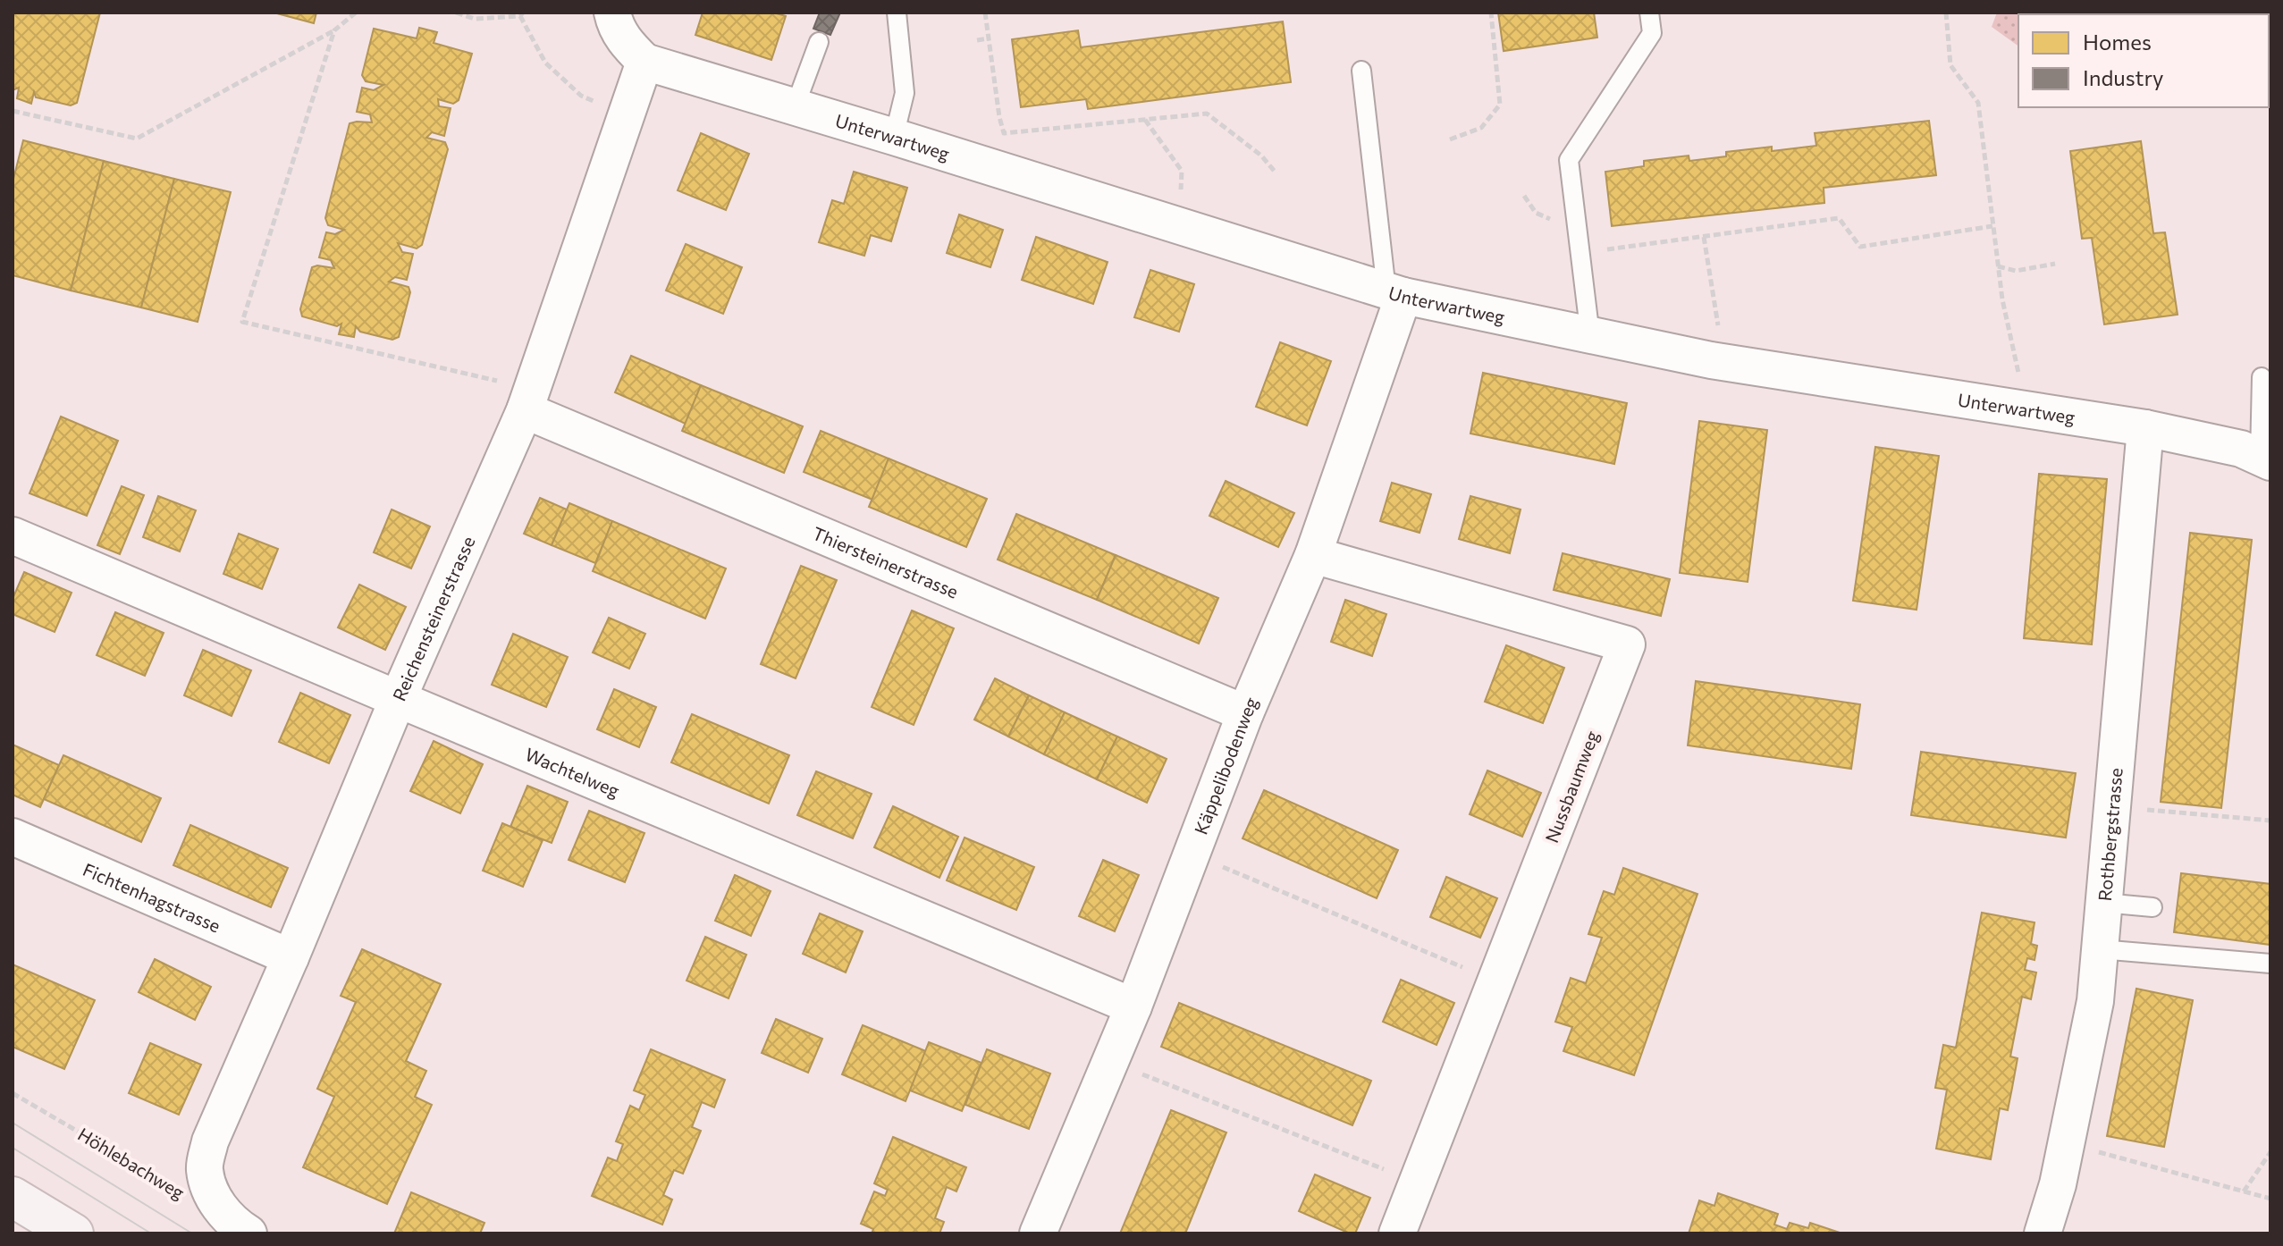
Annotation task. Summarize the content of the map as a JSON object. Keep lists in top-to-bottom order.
{
  "streets": {
    "street": [
      "Unterwartweg",
      "Thiersteinerstrasse",
      "Reichensteinerstrasse",
      "Käppelibodenweg",
      "Wachtelweg",
      "Nussbaumweg",
      "Rothbergstrasse",
      "Fichtenhagstrasse"
    ],
    "path": ["Höhlebachweg"]
  },
  "crossings": [
    ["Unterwartweg", "Reichensteinerstrasse"],
    ["Unterwartweg", "Käppelibodenweg"],
    ["Unterwartweg", "Rothbergstrasse"],
    ["Thiersteinerstrasse", "Reichensteinerstrasse"],
    ["Thiersteinerstrasse", "Käppelibodenweg"],
    ["Reichensteinerstrasse", "Wachtelweg"],
    ["Reichensteinerstrasse", "Fichtenhagstrasse"],
    ["Käppelibodenweg", "Wachtelweg"],
    ["Käppelibodenweg", "Nussbaumweg"]
  ],
  "legend": ["Homes", "Industry"]
}
